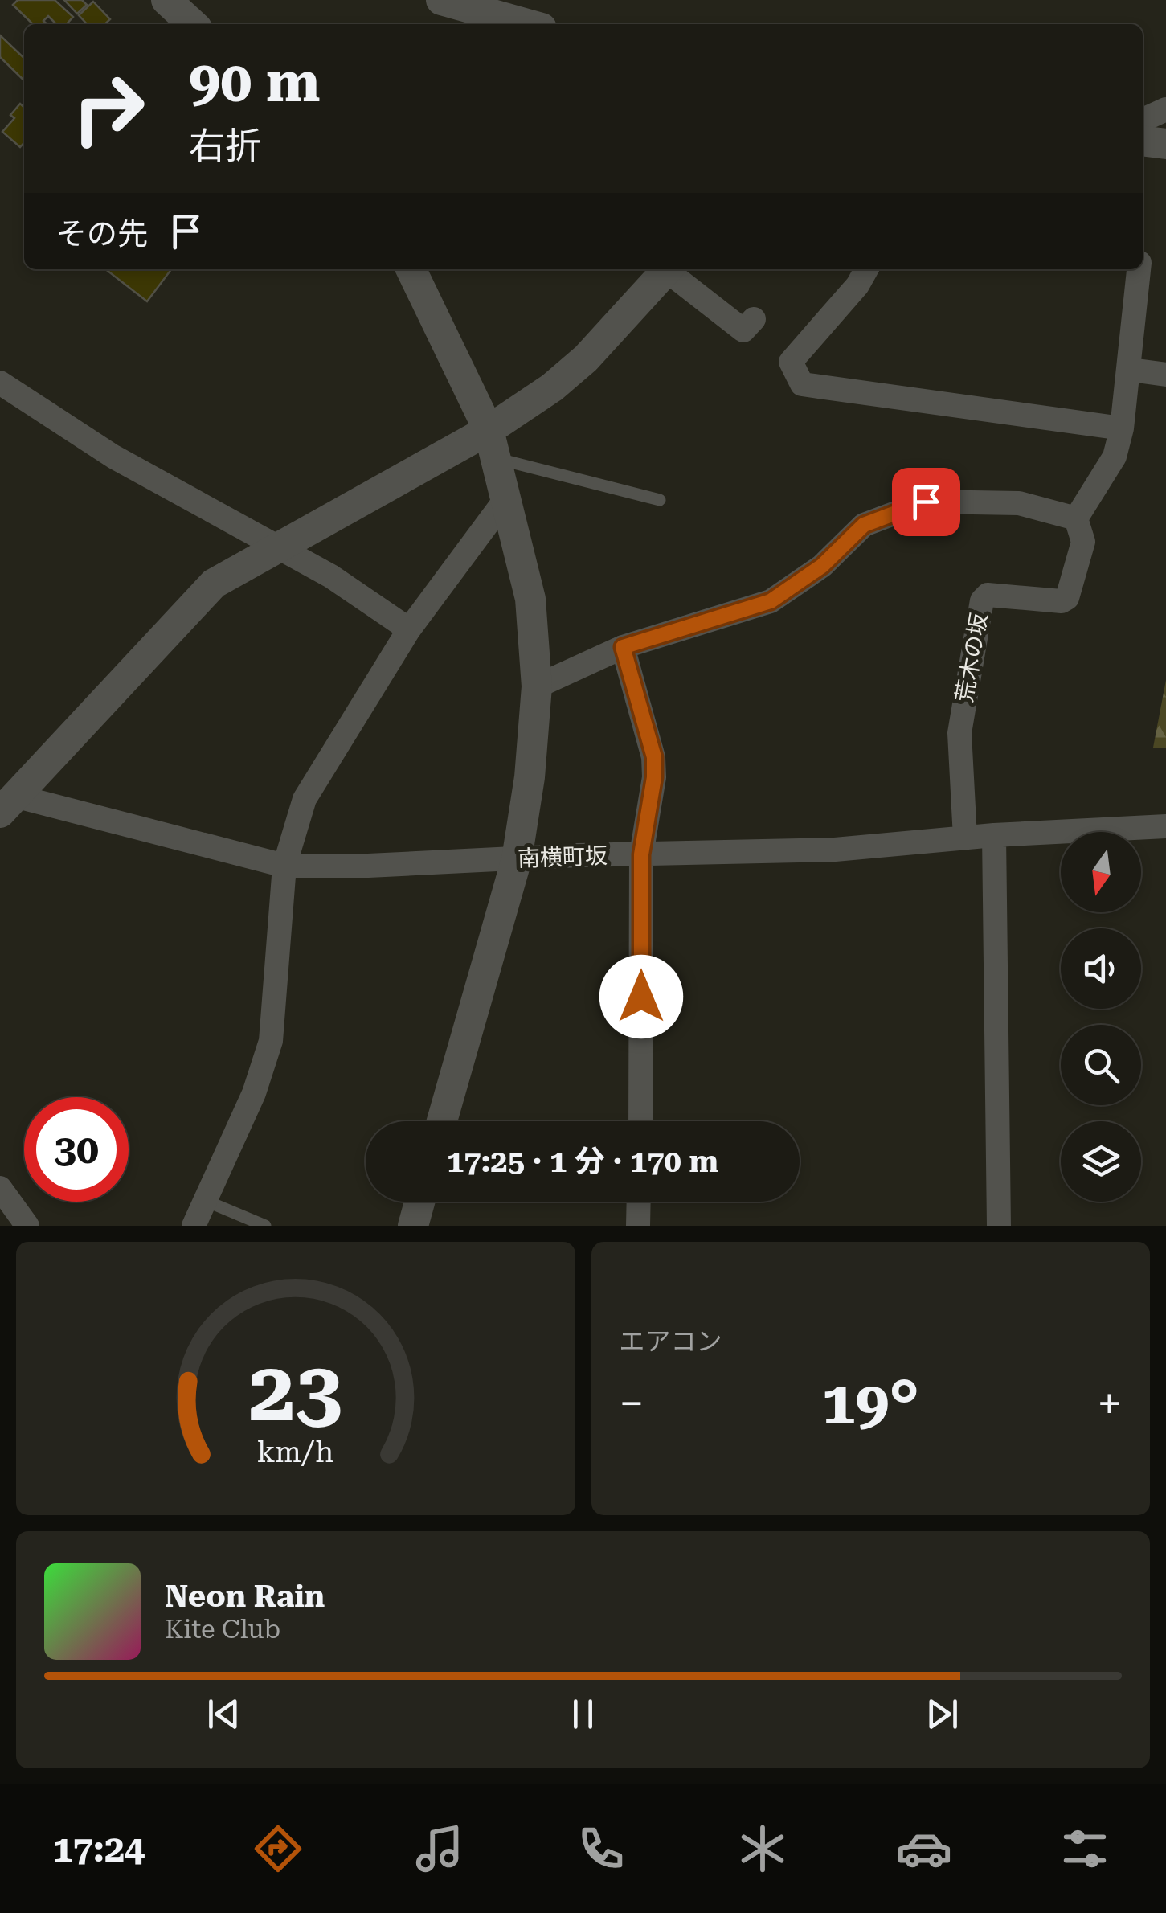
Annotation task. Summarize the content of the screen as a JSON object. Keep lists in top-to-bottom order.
{
  "streets": {
    "street": ["荒木の坂", "南横町坂"]
  },
  "crossings": [
    ["荒木の坂", "南横町坂"]
  ],
  "north": "bottom",
  "page": {
    "turn": ["90 m", "右折"],
    "then": "その先",
    "limit": "30",
    "trip": "17:25 · 1 分 · 170 m",
    "tile": "エアコン",
    "heat": ["−", "19°", "+"],
    "song": ["Neon Rain", "Kite Club"],
    "tabs": "17:24",
    "gauge": ["23", "km/h"]
  }
}
